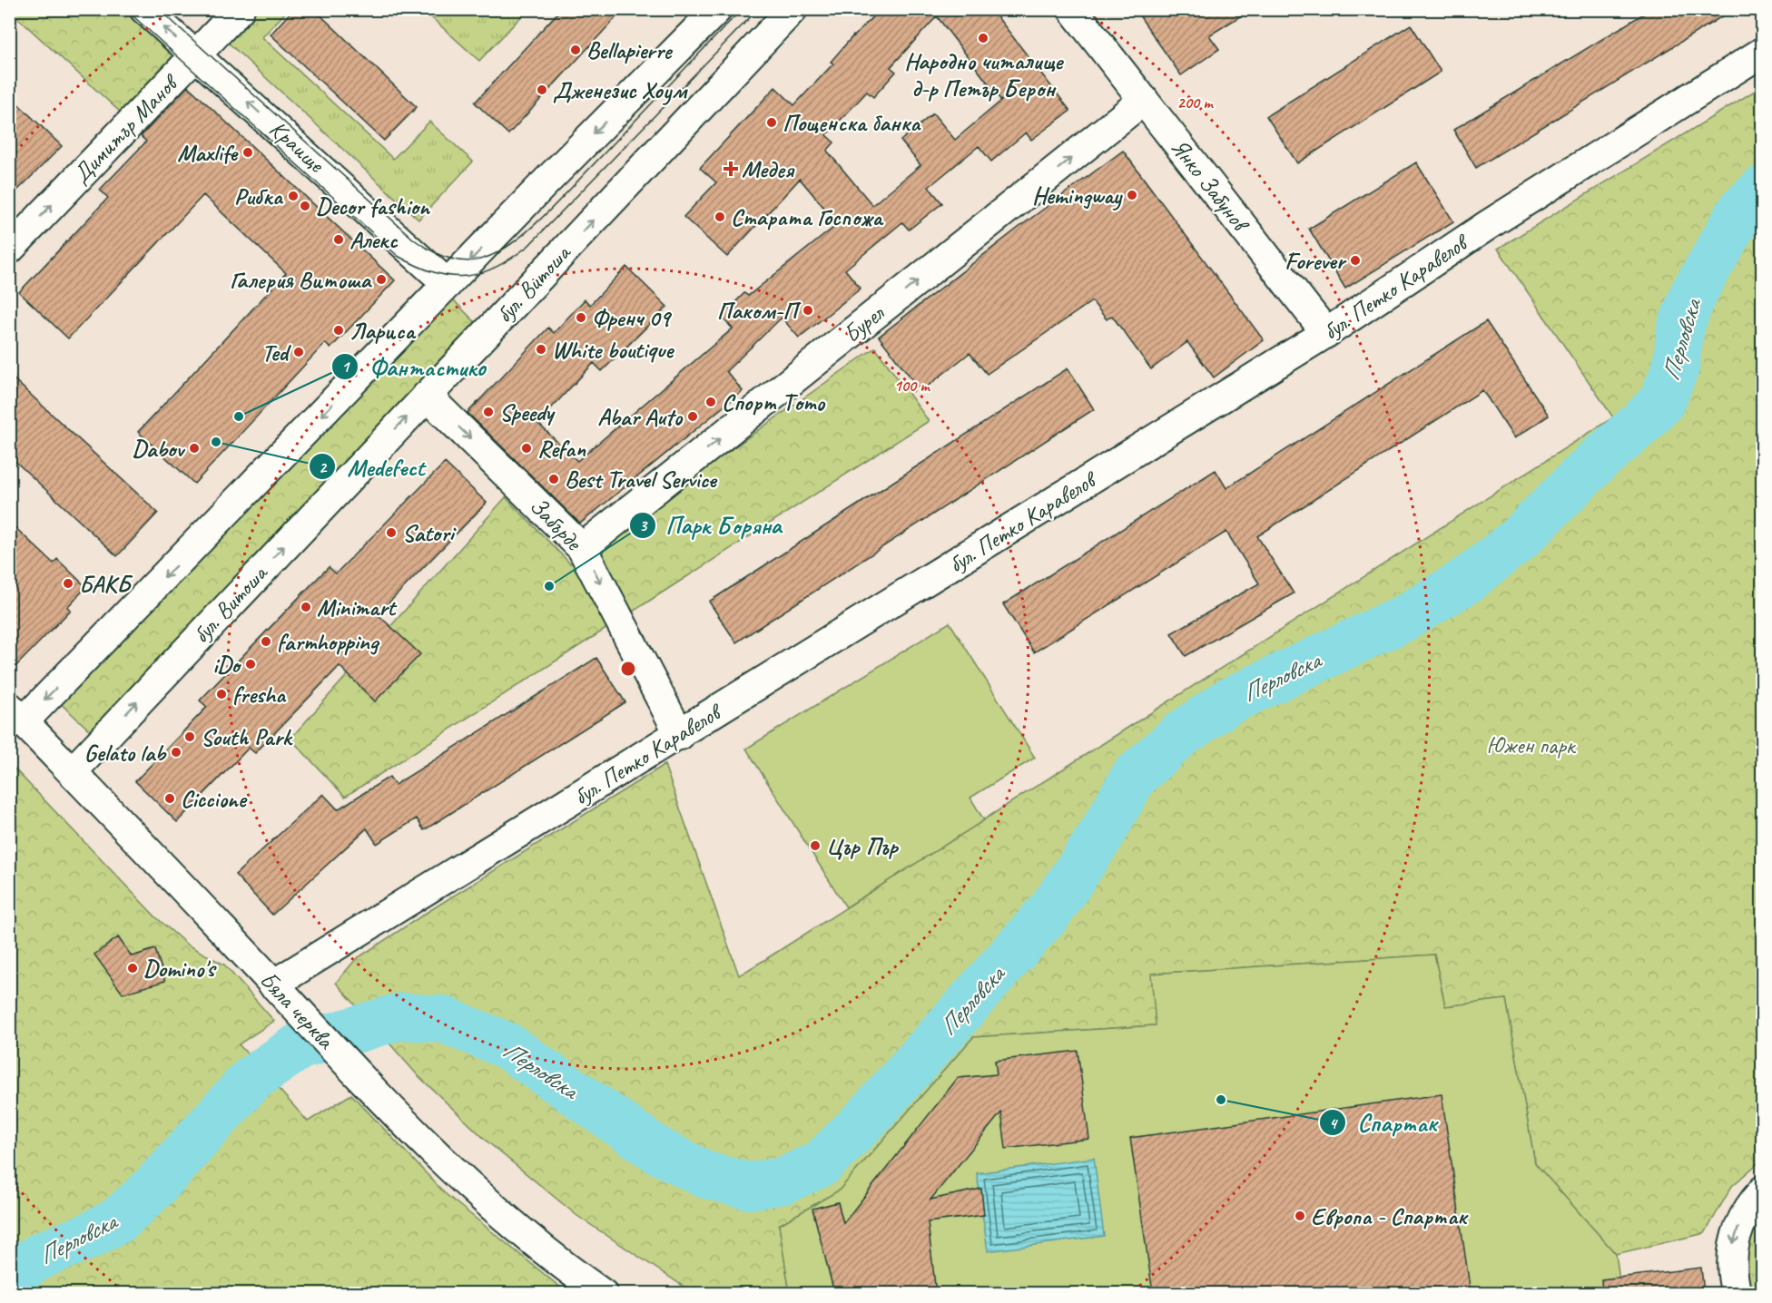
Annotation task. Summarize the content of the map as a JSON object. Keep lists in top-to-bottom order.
{
  "streets": {
    "street": [
      "Димитър Манов",
      "Краище",
      "Янко Забунов",
      "бул. Витоша",
      "бул. Петко Каравелов",
      "Бурел",
      "Забърде",
      "Бяла черква"
    ]
  },
  "crossings": [
    ["Димитър Манов", "Краище"],
    ["Янко Забунов", "бул. Петко Каравелов"],
    ["Янко Забунов", "Бурел"],
    ["бул. Витоша", "Забърде"],
    ["бул. Витоша", "Бяла черква"],
    ["бул. Петко Каравелов", "Забърде"],
    ["бул. Петко Каравелов", "Бяла черква"],
    ["Бурел", "Забърде"]
  ],
  "one_way": [
    "Димитър Манов",
    "Краище",
    "Бурел",
    "Забърде"
  ],
  "water": ["Перловска"],
  "parks": ["Южен парк"],
  "places": {
    "other": [
      "Народно читалище д-р Петър Берон",
      "Bellapierre",
      "Дженезис Хоум",
      "Пощенска банка",
      "Maxlife",
      "Hemingway",
      "Рибка",
      "Decor fashion",
      "Старата Госпожа",
      "Алекс",
      "Forever",
      "Галерия Витоша",
      "Паком-П",
      "Френч 09",
      "Лариса",
      "White boutique",
      "Ted",
      "Спорт Тото",
      "Speedy",
      "Фантастико",
      "Abar Auto",
      "Medefect",
      "Dabov",
      "Refan",
      "Best Travel Service",
      "Satori",
      "БАКБ",
      "Парк Боряна",
      "Minimart",
      "farmhopping",
      "iDo",
      "fresha",
      "South Park",
      "Gelato lab",
      "Ciccione",
      "Цър Пър",
      "Domino's",
      "Спартак",
      "Европа - Спартак"
    ],
    "health": ["Медея"]
  },
  "rings": ["200 m", "100 m"]
}
